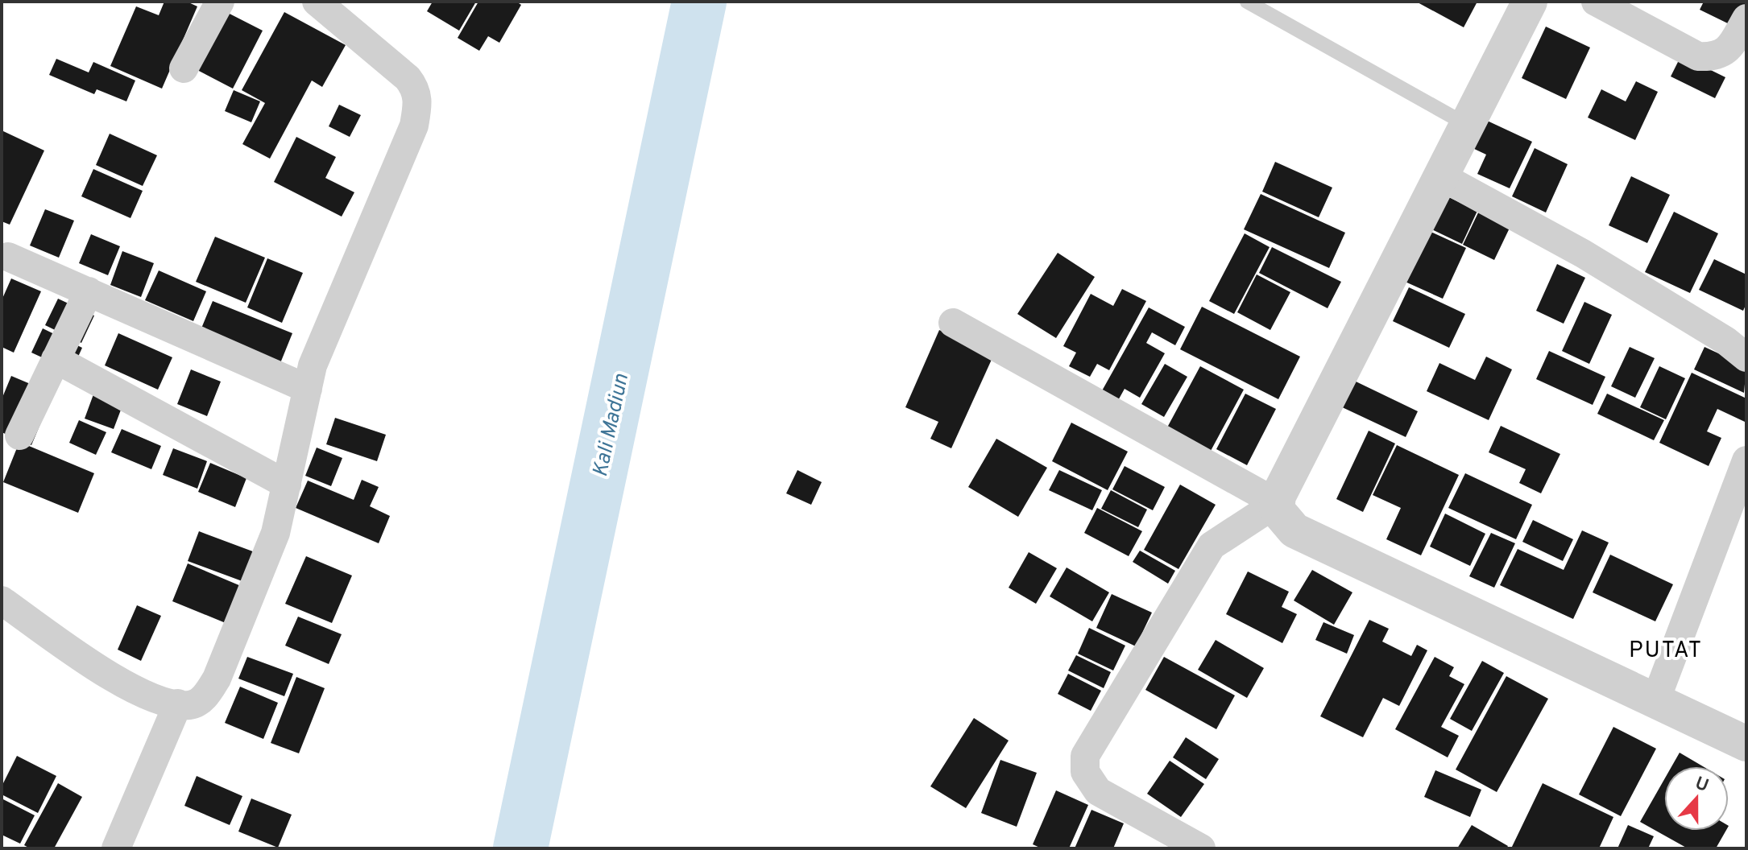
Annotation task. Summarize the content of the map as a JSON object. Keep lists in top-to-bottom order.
{
  "districts": ["PUTAT"],
  "water": ["Kali Madiun"],
  "north": "top"
}
